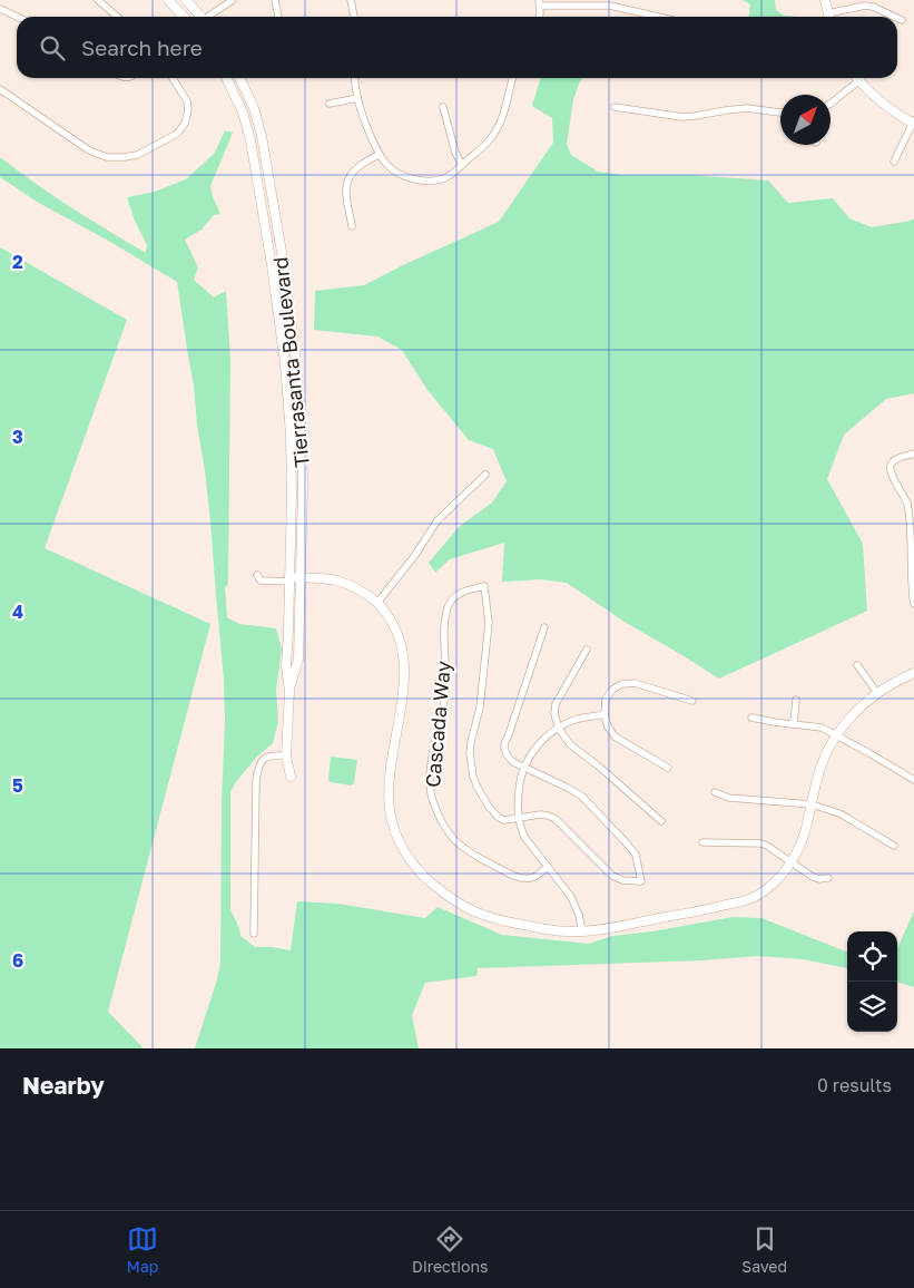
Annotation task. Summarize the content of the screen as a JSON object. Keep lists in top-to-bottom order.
{
  "streets": {
    "street": ["Tierrasanta Boulevard", "Cascada Way"]
  },
  "north": "top right",
  "page": {
    "search": "Search here",
    "heading": ["Nearby", "0 results"],
    "nav": ["Map", "Directions", "Saved"]
  },
  "grid": {
    "rows": [
      "2",
      "3",
      "4",
      "5",
      "6"
    ]
  }
}
